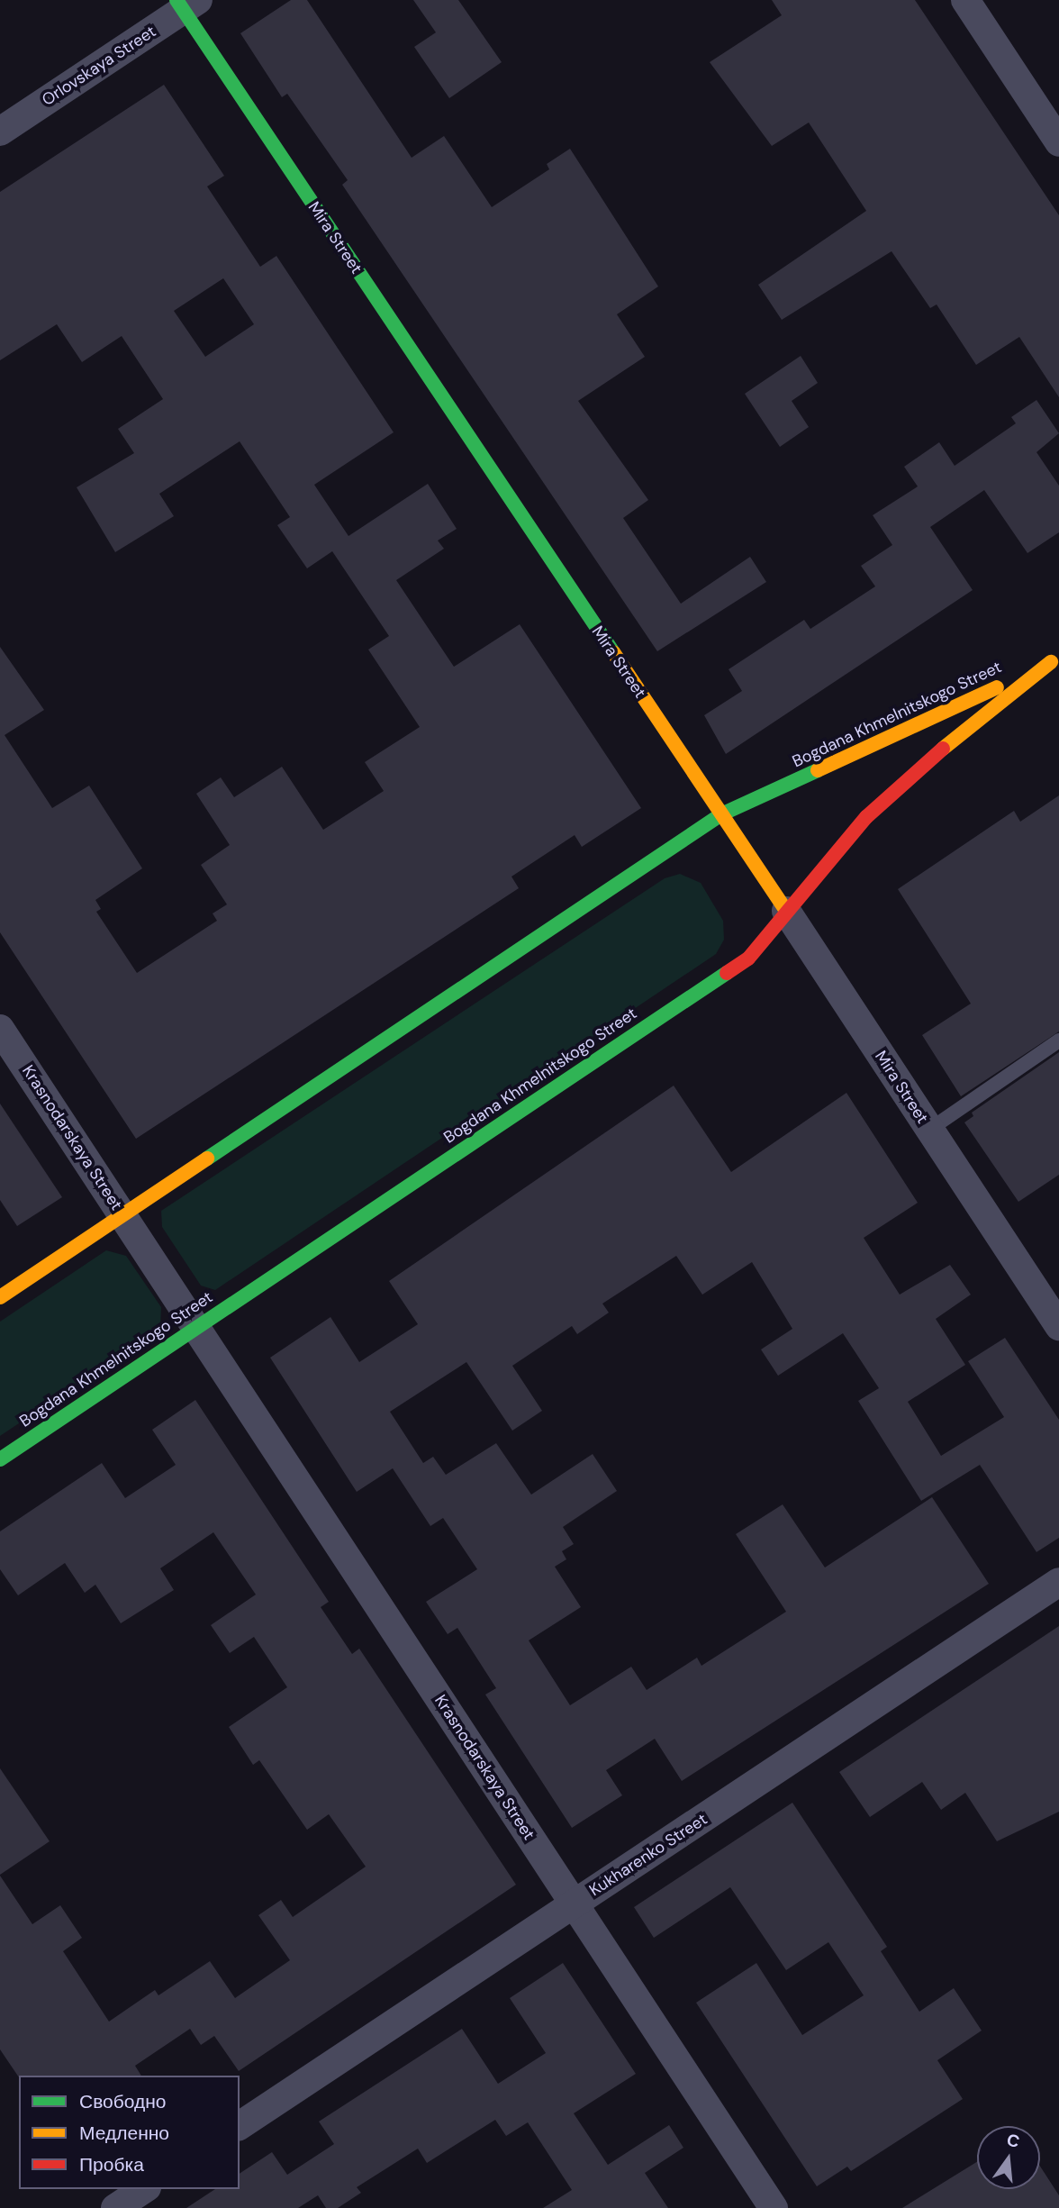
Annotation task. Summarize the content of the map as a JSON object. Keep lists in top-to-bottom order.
{
  "streets": {
    "main road": ["Mira Street", "Bogdana Khmelnitskogo Street"],
    "street": ["Orlovskaya Street", "Krasnodarskaya Street", "Kukharenko Street"]
  },
  "crossings": [
    ["Orlovskaya Street", "Mira Street"],
    ["Mira Street", "Bogdana Khmelnitskogo Street"],
    ["Bogdana Khmelnitskogo Street", "Krasnodarskaya Street"],
    ["Krasnodarskaya Street", "Kukharenko Street"]
  ],
  "legend": ["Свободно", "Медленно", "Пробка"],
  "north": "top"
}
